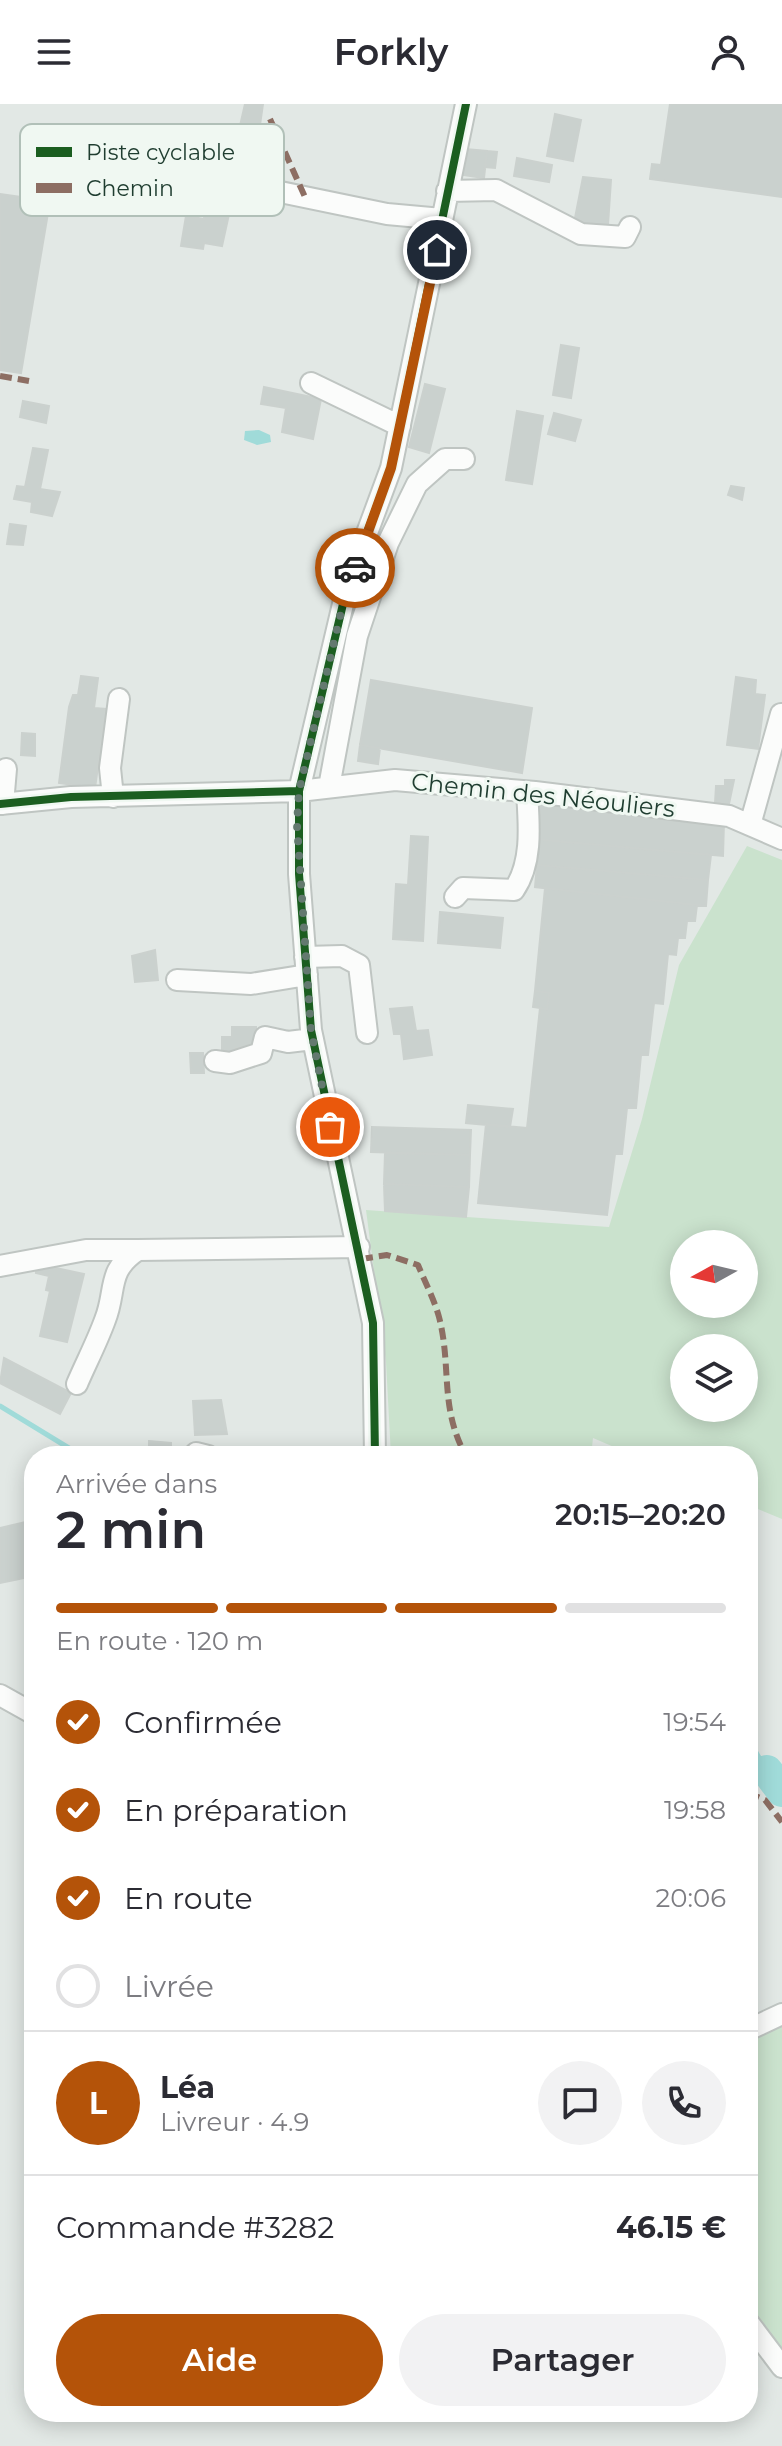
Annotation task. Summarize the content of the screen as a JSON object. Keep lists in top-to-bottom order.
{
  "streets": {
    "street": ["Chemin des Néouliers"]
  },
  "legend": ["Piste cyclable", "Chemin"],
  "north": "left",
  "page": {
    "header": "Forkly",
    "heading": ["2 min", "Arrivée dans", "20:15–20:20"],
    "panel": [
      "Léa",
      "Livreur · 4.9",
      "Commande #3282",
      "46.15 €"
    ],
    "bar": "En route · 120 m",
    "list": [
      ["Confirmée", "19:54"],
      ["En préparation", "19:58"],
      ["En route", "20:06"],
      "Livrée"
    ],
    "round": "L",
    "buttons": ["Aide", "Partager"]
  }
}
